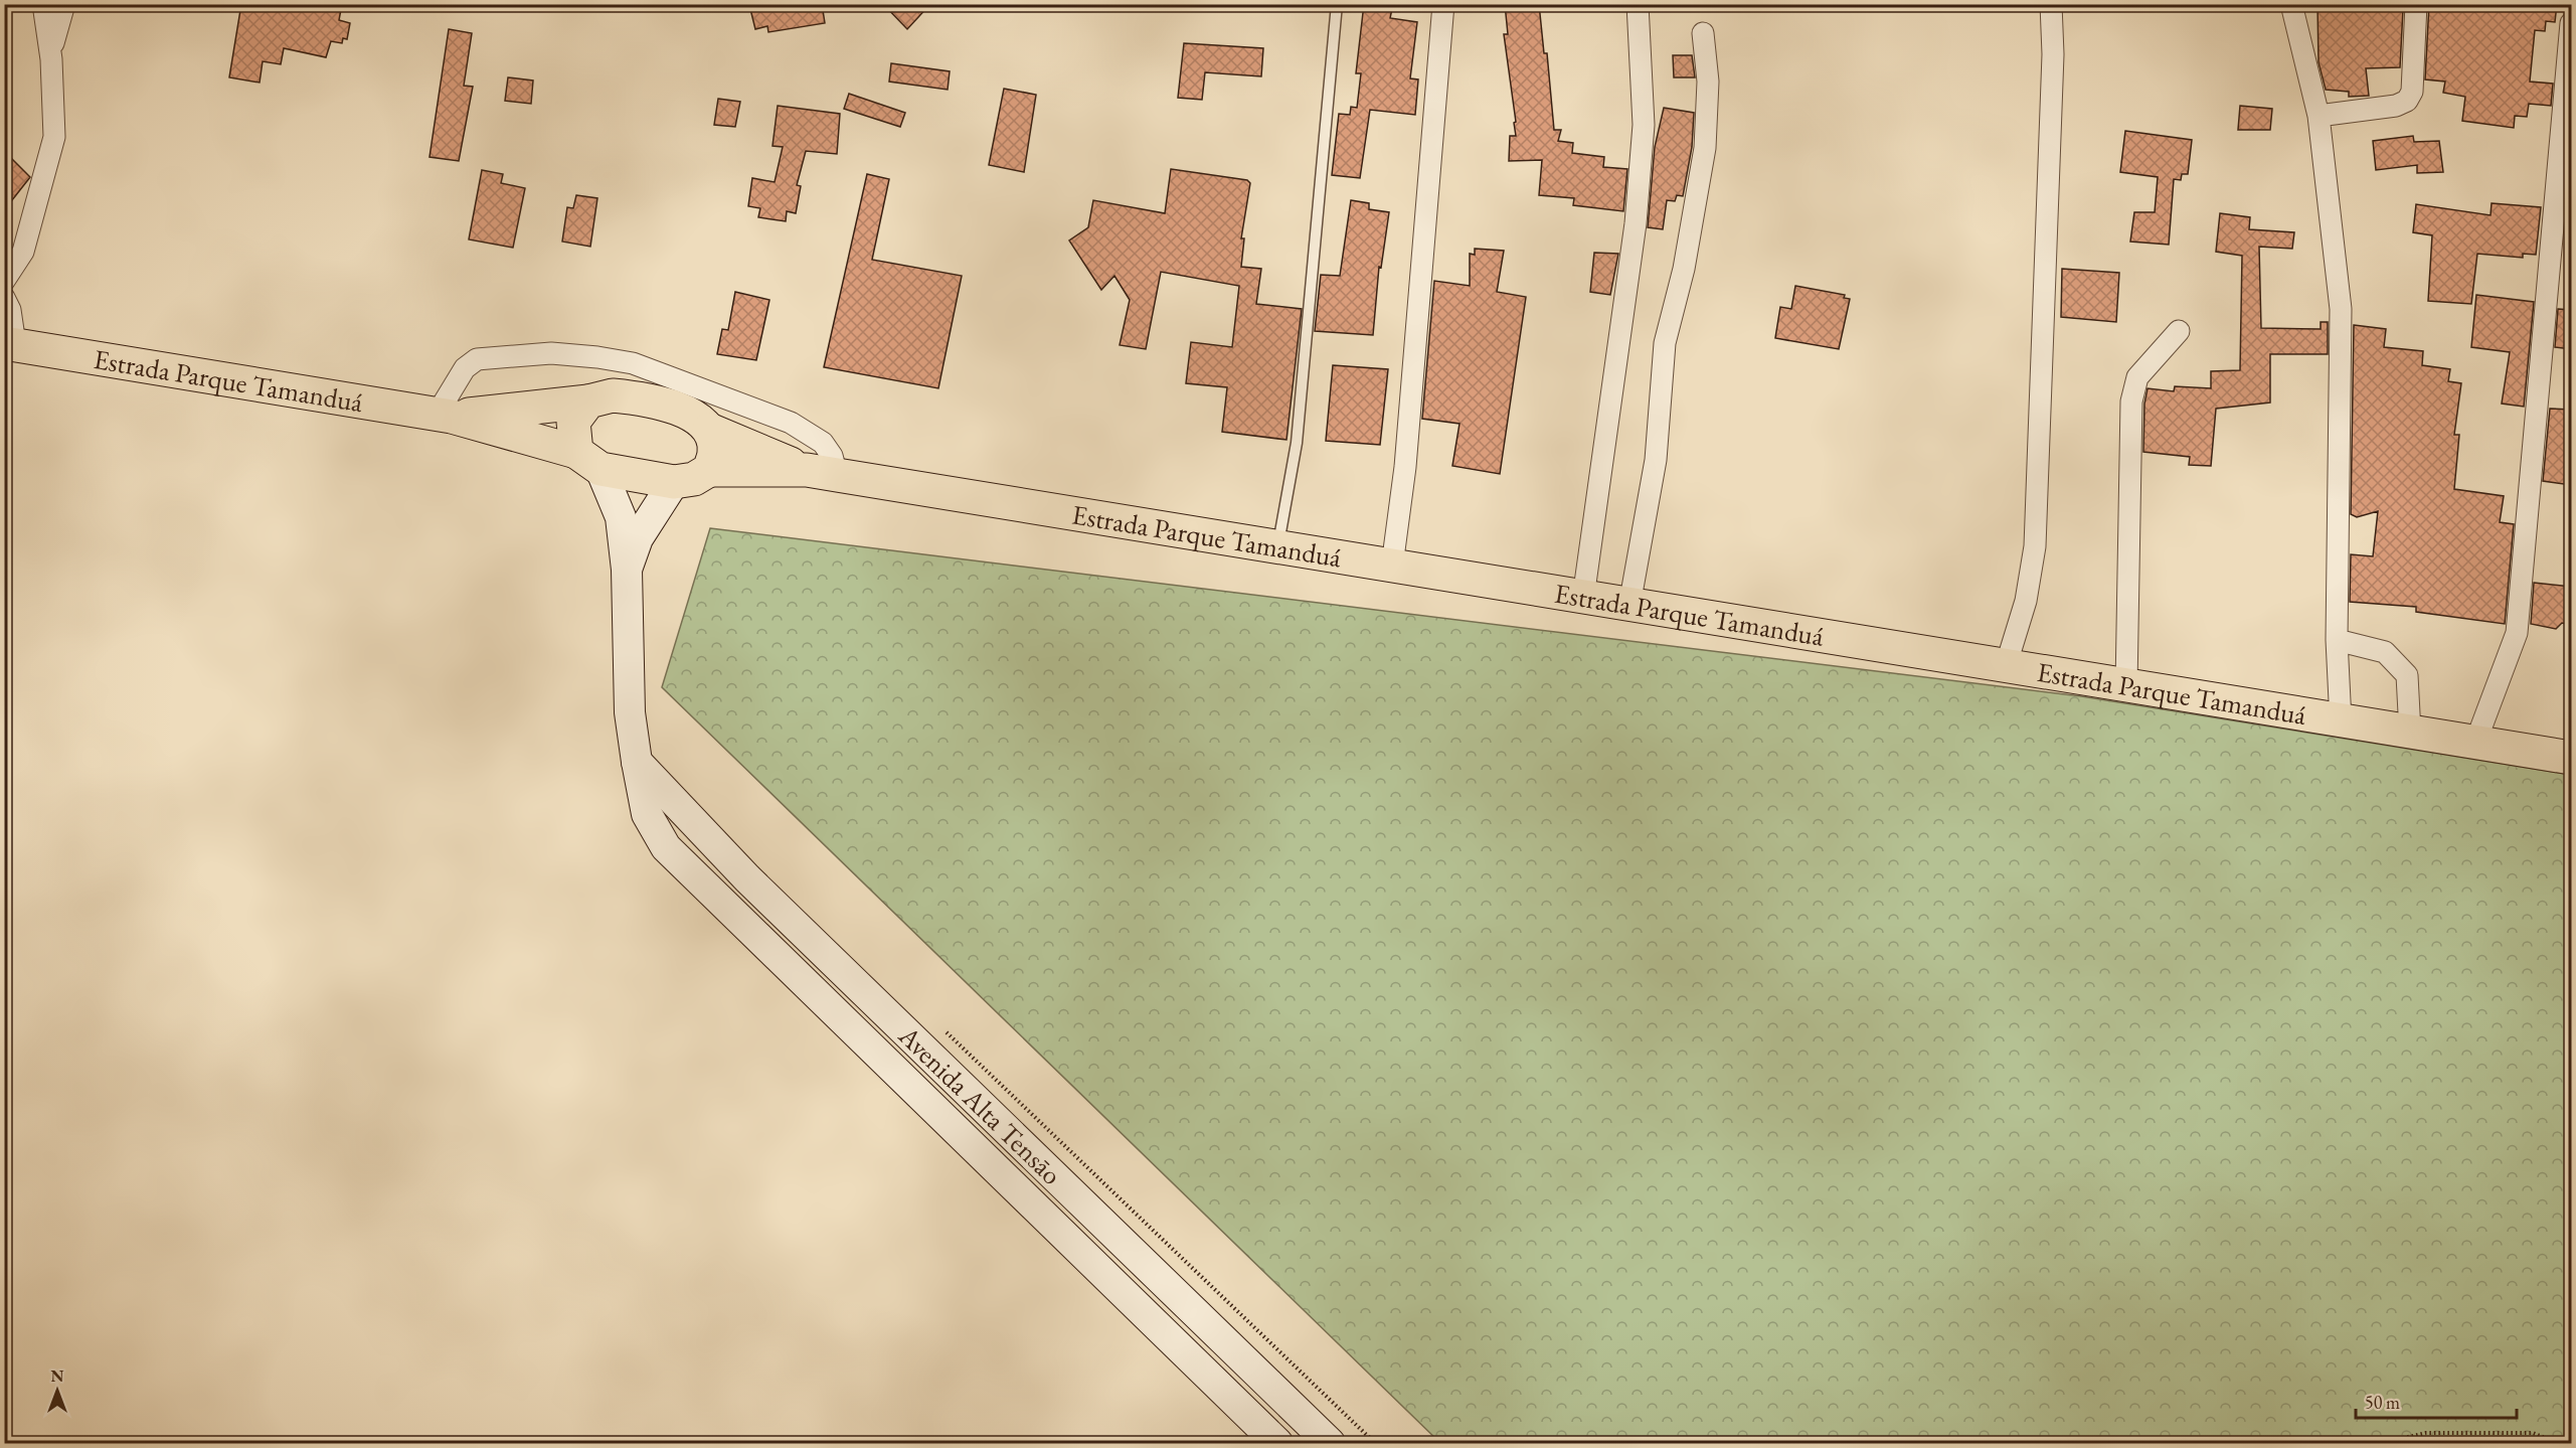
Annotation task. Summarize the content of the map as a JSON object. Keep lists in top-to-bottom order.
{
  "streets": {
    "main road": ["Estrada Parque Tamanduá"],
    "street": ["Avenida Alta Tensāo"]
  },
  "crossings": [
    ["Estrada Parque Tamanduá", "Avenida Alta Tensāo"]
  ],
  "scale_bar": "50 m",
  "north": "top"
}
